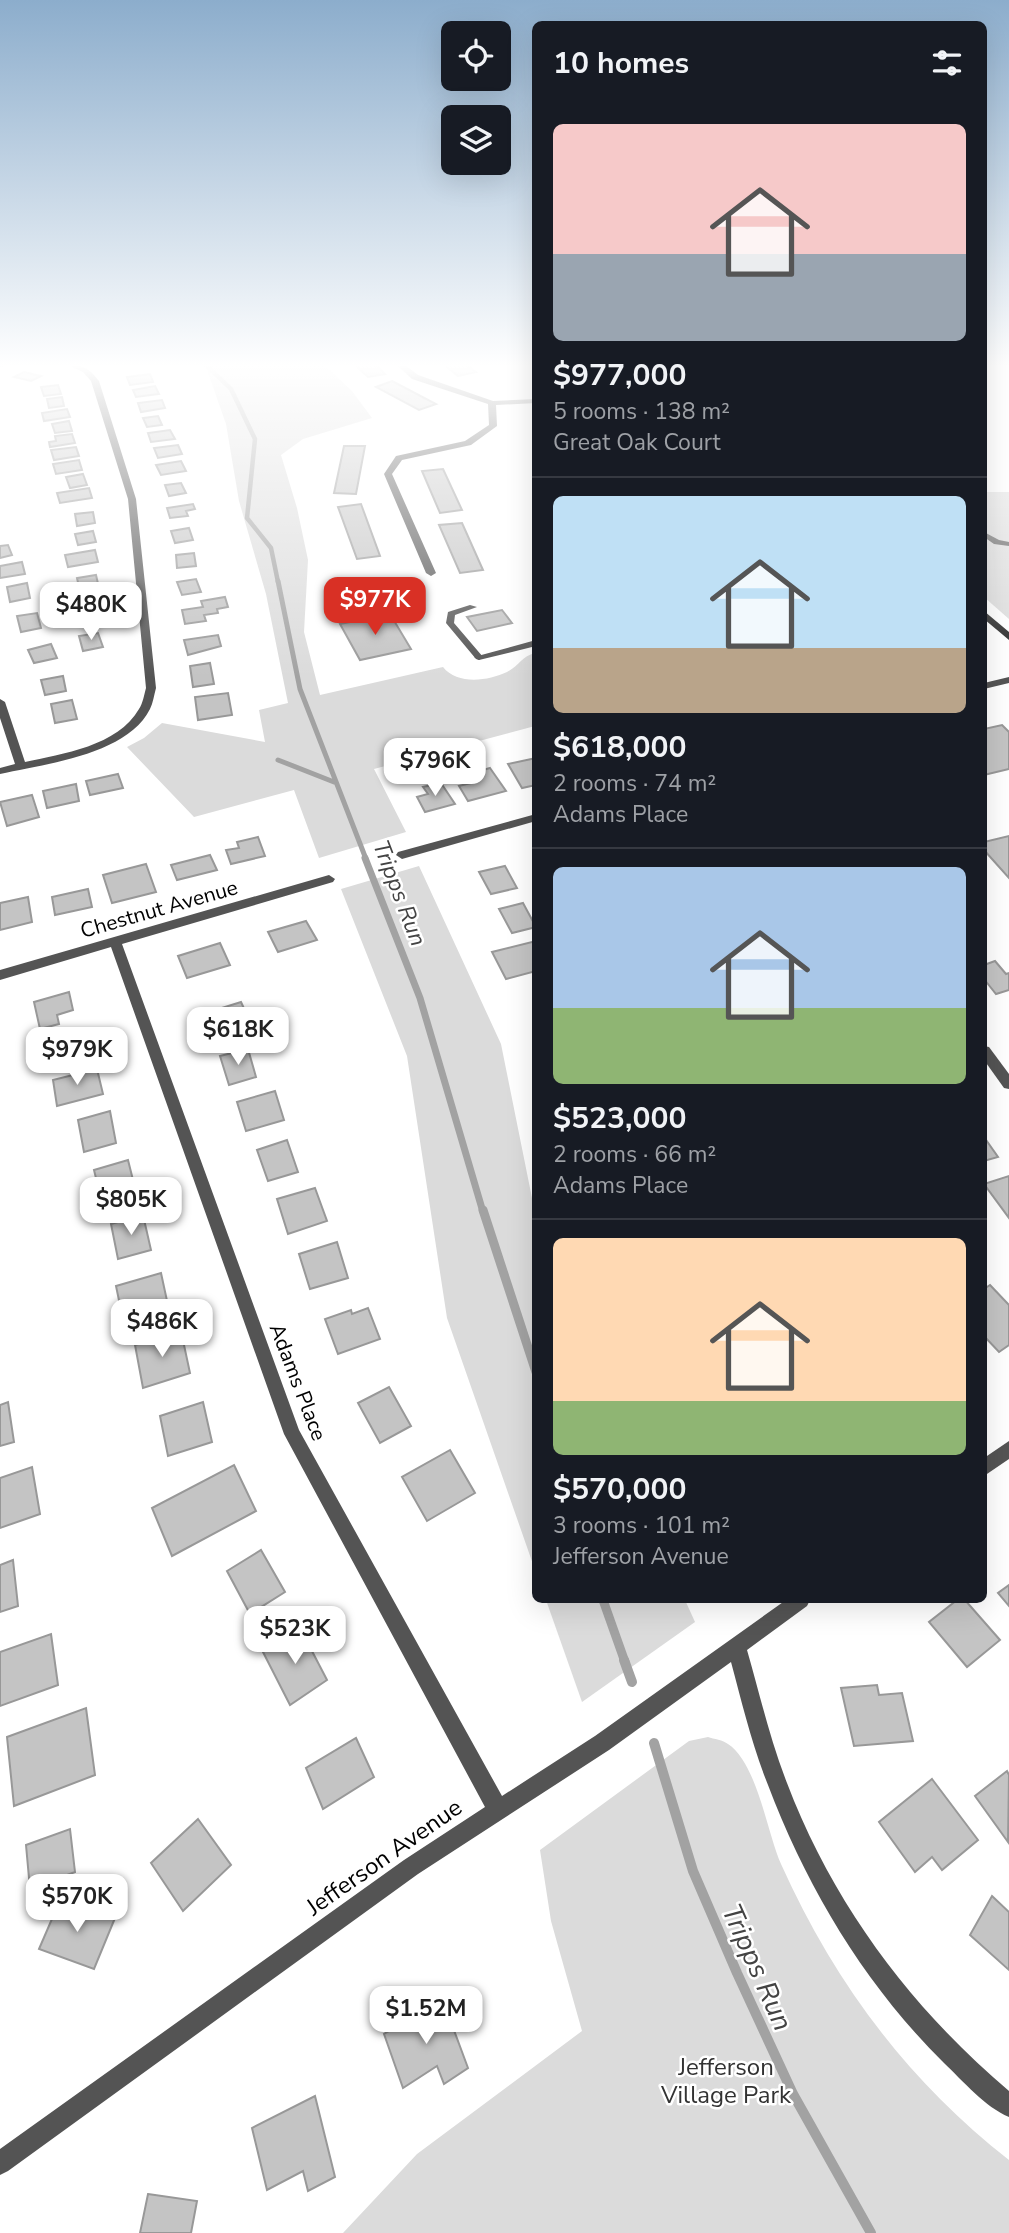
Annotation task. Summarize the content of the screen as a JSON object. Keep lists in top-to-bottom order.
{
  "streets": {
    "street": ["Chestnut Avenue", "Adams Place", "Jefferson Avenue"]
  },
  "crossings": [
    ["Chestnut Avenue", "Adams Place"],
    ["Adams Place", "Jefferson Avenue"]
  ],
  "water": ["Tripps Run"],
  "parks": ["Jefferson Village Park"],
  "page": {
    "heading": "10 homes",
    "list": [
      {
        "name": "$977,000",
        "note": "5 rooms · 138 m² · Great Oak Court"
      },
      {
        "name": "$618,000",
        "note": "2 rooms · 74 m² · Adams Place"
      },
      {
        "name": "$523,000",
        "note": "2 rooms · 66 m² · Adams Place"
      },
      {
        "name": "$570,000",
        "note": "3 rooms · 101 m² · Jefferson Avenue"
      }
    ],
    "price": [
      "$977K",
      "$480K",
      "$796K",
      "$618K",
      "$979K",
      "$805K",
      "$486K",
      "$523K",
      "$570K",
      "$1.52M"
    ]
  }
}
